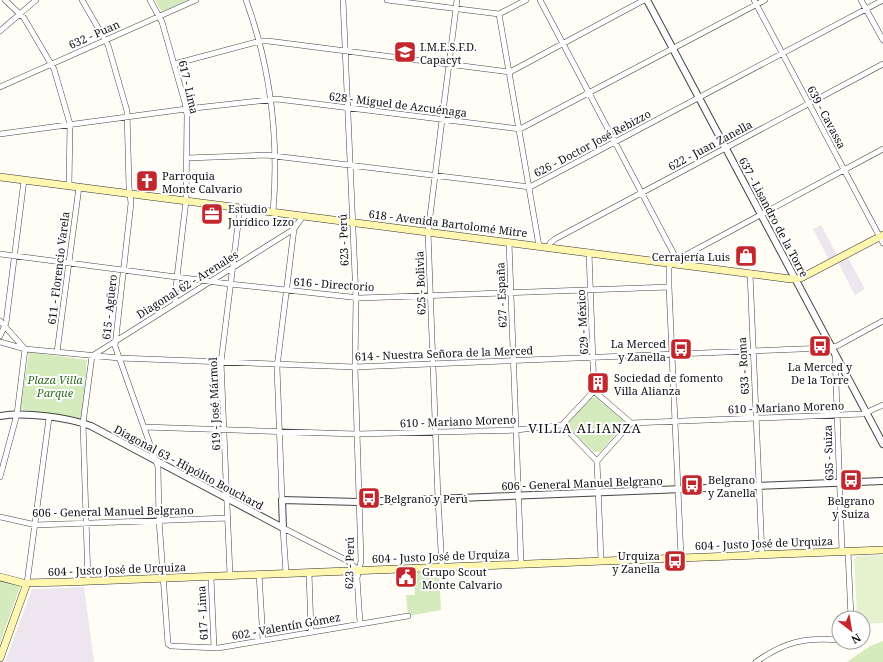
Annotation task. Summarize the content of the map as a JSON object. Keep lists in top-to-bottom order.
{
  "streets": {
    "main road": ["618 - Avenida Bartolomé Mitre", "604 - Justo José de Urquiza"],
    "street": [
      "632 - Puan",
      "617 - Lima",
      "628 - Miguel de Azcuénaga",
      "639 - Cavassa",
      "626 - Doctor José Rebizzo",
      "622 - Juan Zanella",
      "637 - Lisandro de la Torre",
      "623 - Perú",
      "611 - Florencio Varela",
      "625 - Bolivia",
      "Diagonal 62 - Arenales",
      "616 - Directorio",
      "627 - España",
      "615 - Agüero",
      "629 - México",
      "614 - Nuestra Señora de la Merced",
      "633 - Roma",
      "619 - José Mármol",
      "610 - Mariano Moreno",
      "635 - Suiza",
      "Diagonal 63 - Hipólito Bouchard",
      "606 - General Manuel Belgrano",
      "602 - Valentín Gómez"
    ]
  },
  "crossings": [
    ["632 - Puan", "617 - Lima"],
    ["632 - Puan", "615 - Agüero"],
    ["617 - Lima", "628 - Miguel de Azcuénaga"],
    ["617 - Lima", "626 - Doctor José Rebizzo"],
    ["617 - Lima", "618 - Avenida Bartolomé Mitre"],
    ["617 - Lima", "Diagonal 62 - Arenales"],
    ["617 - Lima", "616 - Directorio"],
    ["617 - Lima", "604 - Justo José de Urquiza"],
    ["617 - Lima", "602 - Valentín Gómez"],
    ["628 - Miguel de Azcuénaga", "623 - Perú"],
    ["628 - Miguel de Azcuénaga", "625 - Bolivia"],
    ["628 - Miguel de Azcuénaga", "615 - Agüero"],
    ["639 - Cavassa", "626 - Doctor José Rebizzo"],
    ["639 - Cavassa", "622 - Juan Zanella"],
    ["626 - Doctor José Rebizzo", "637 - Lisandro de la Torre"],
    ["626 - Doctor José Rebizzo", "623 - Perú"],
    ["626 - Doctor José Rebizzo", "625 - Bolivia"],
    ["622 - Juan Zanella", "637 - Lisandro de la Torre"],
    ["622 - Juan Zanella", "618 - Avenida Bartolomé Mitre"],
    ["637 - Lisandro de la Torre", "618 - Avenida Bartolomé Mitre"],
    ["637 - Lisandro de la Torre", "614 - Nuestra Señora de la Merced"],
    ["637 - Lisandro de la Torre", "610 - Mariano Moreno"],
    ["637 - Lisandro de la Torre", "635 - Suiza"],
    ["618 - Avenida Bartolomé Mitre", "623 - Perú"],
    ["618 - Avenida Bartolomé Mitre", "611 - Florencio Varela"],
    ["618 - Avenida Bartolomé Mitre", "625 - Bolivia"],
    ["618 - Avenida Bartolomé Mitre", "627 - España"],
    ["618 - Avenida Bartolomé Mitre", "615 - Agüero"],
    ["618 - Avenida Bartolomé Mitre", "629 - México"],
    ["618 - Avenida Bartolomé Mitre", "633 - Roma"],
    ["618 - Avenida Bartolomé Mitre", "619 - José Mármol"],
    ["623 - Perú", "616 - Directorio"],
    ["623 - Perú", "614 - Nuestra Señora de la Merced"],
    ["623 - Perú", "610 - Mariano Moreno"],
    ["623 - Perú", "Diagonal 63 - Hipólito Bouchard"],
    ["623 - Perú", "606 - General Manuel Belgrano"],
    ["623 - Perú", "604 - Justo José de Urquiza"],
    ["623 - Perú", "602 - Valentín Gómez"],
    ["611 - Florencio Varela", "616 - Directorio"],
    ["611 - Florencio Varela", "614 - Nuestra Señora de la Merced"],
    ["625 - Bolivia", "616 - Directorio"],
    ["625 - Bolivia", "614 - Nuestra Señora de la Merced"],
    ["625 - Bolivia", "610 - Mariano Moreno"],
    ["625 - Bolivia", "606 - General Manuel Belgrano"],
    ["625 - Bolivia", "604 - Justo José de Urquiza"],
    ["Diagonal 62 - Arenales", "616 - Directorio"],
    ["Diagonal 62 - Arenales", "615 - Agüero"],
    ["Diagonal 62 - Arenales", "614 - Nuestra Señora de la Merced"],
    ["Diagonal 62 - Arenales", "619 - José Mármol"],
    ["616 - Directorio", "627 - España"],
    ["616 - Directorio", "615 - Agüero"],
    ["616 - Directorio", "629 - México"],
    ["616 - Directorio", "619 - José Mármol"],
    ["627 - España", "614 - Nuestra Señora de la Merced"],
    ["627 - España", "610 - Mariano Moreno"],
    ["627 - España", "606 - General Manuel Belgrano"],
    ["627 - España", "604 - Justo José de Urquiza"],
    ["615 - Agüero", "614 - Nuestra Señora de la Merced"],
    ["615 - Agüero", "610 - Mariano Moreno"],
    ["615 - Agüero", "Diagonal 63 - Hipólito Bouchard"],
    ["615 - Agüero", "606 - General Manuel Belgrano"],
    ["615 - Agüero", "604 - Justo José de Urquiza"],
    ["615 - Agüero", "602 - Valentín Gómez"],
    ["629 - México", "614 - Nuestra Señora de la Merced"],
    ["614 - Nuestra Señora de la Merced", "633 - Roma"],
    ["614 - Nuestra Señora de la Merced", "619 - José Mármol"],
    ["633 - Roma", "610 - Mariano Moreno"],
    ["633 - Roma", "606 - General Manuel Belgrano"],
    ["633 - Roma", "604 - Justo José de Urquiza"],
    ["619 - José Mármol", "610 - Mariano Moreno"],
    ["619 - José Mármol", "Diagonal 63 - Hipólito Bouchard"],
    ["619 - José Mármol", "606 - General Manuel Belgrano"],
    ["619 - José Mármol", "604 - Justo José de Urquiza"],
    ["610 - Mariano Moreno", "635 - Suiza"],
    ["635 - Suiza", "606 - General Manuel Belgrano"],
    ["635 - Suiza", "604 - Justo José de Urquiza"],
    ["Diagonal 63 - Hipólito Bouchard", "604 - Justo José de Urquiza"]
  ],
  "districts": ["VILLA ALIANZA"],
  "parks": ["Plaza Villa Parque"],
  "places": {
    "school or university": ["I.M.E.S.F.D. Capacyt"],
    "church": ["Parroquia Monte Calvario"],
    "office": ["Estudio Jurídico Izzo"],
    "shop": ["Cerrajería Luis"],
    "bus stop": [
      "La Merced y De la Torre",
      "La Merced y Zanella",
      "Belgrano y Suiza",
      "Belgrano y Zanella",
      "Belgrano y Perú",
      "Urquiza y Zanella"
    ],
    "building": ["Sociedad de fomento Villa Alianza"],
    "public building": ["Grupo Scout Monte Calvario"]
  },
  "north": "bottom right"
}
